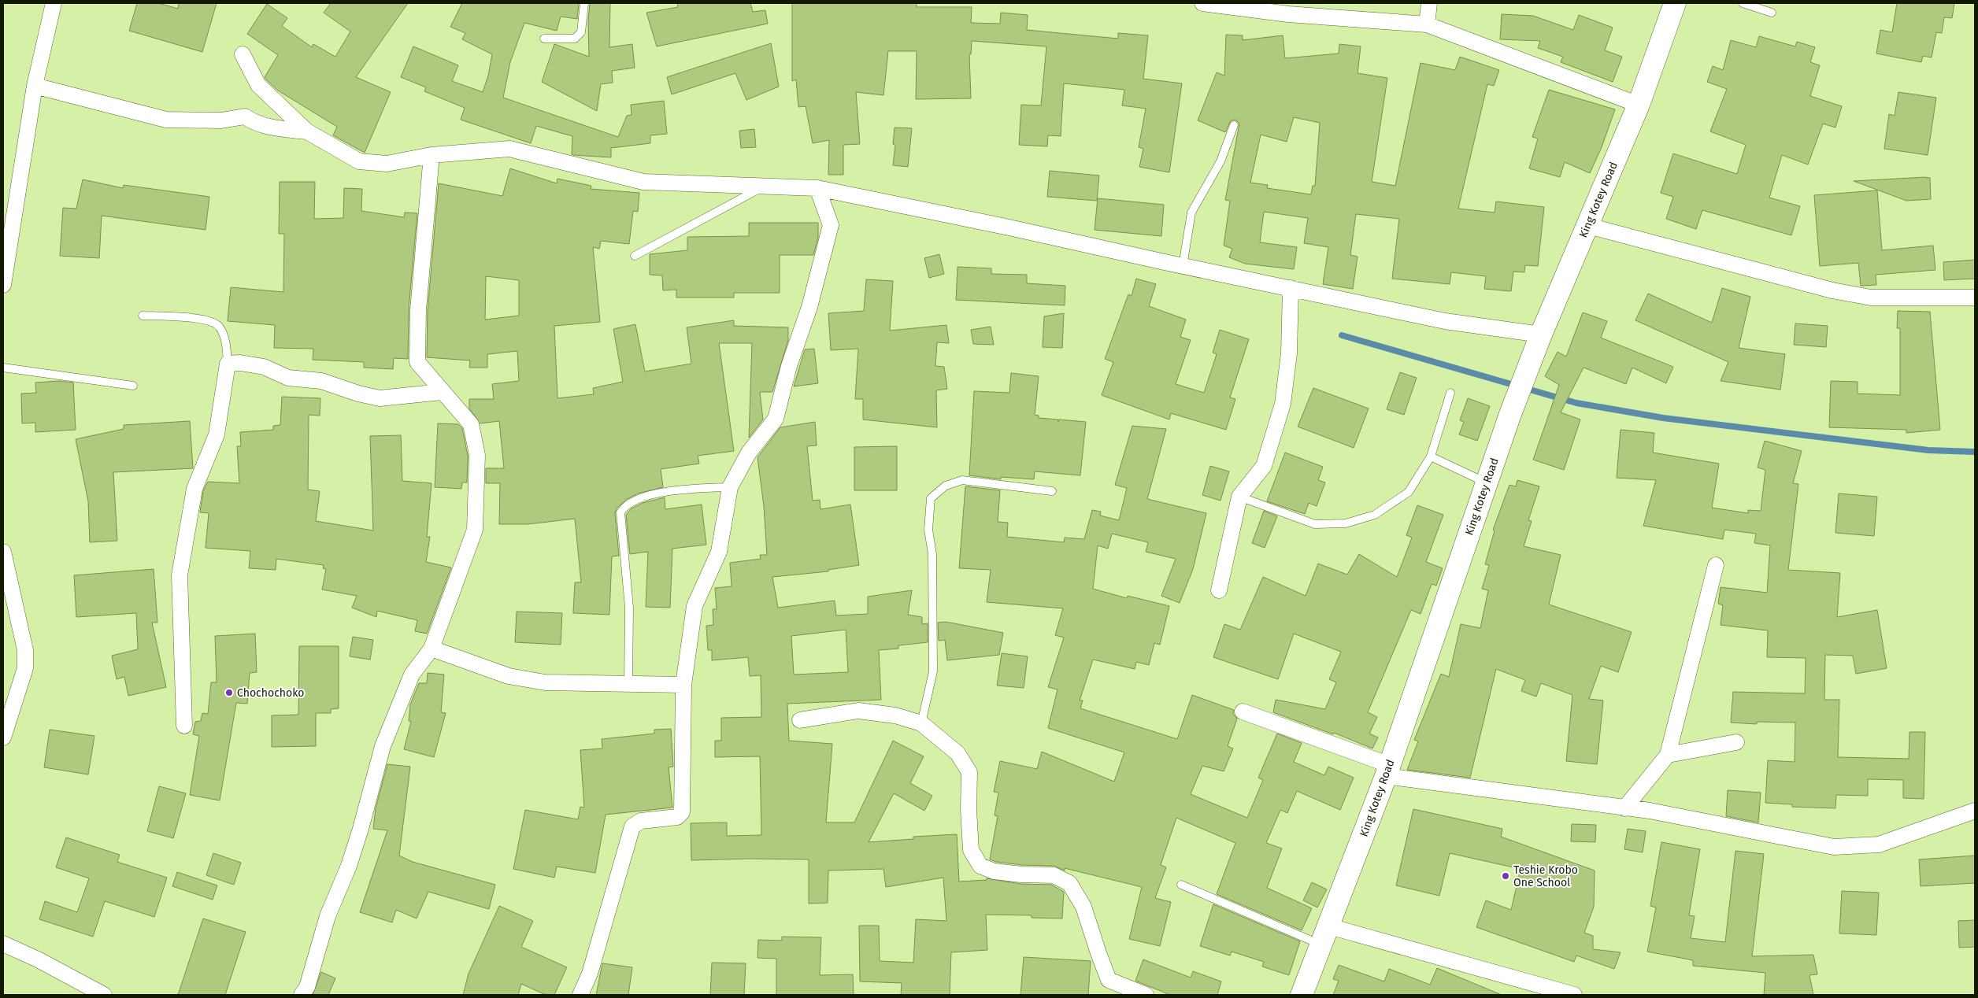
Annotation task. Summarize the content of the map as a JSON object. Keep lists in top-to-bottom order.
{
  "streets": {
    "street": ["King Kotey Road"]
  },
  "places": ["Chochochoko", "Teshie Krobo One School"]
}
